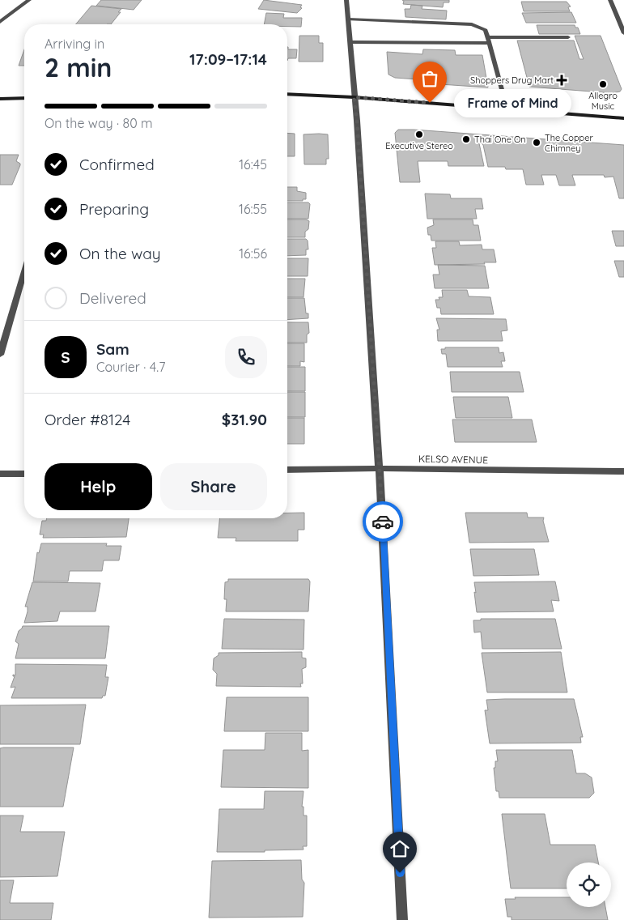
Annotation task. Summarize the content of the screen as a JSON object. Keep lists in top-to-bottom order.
{
  "streets": {
    "street": ["KELSO AVENUE"]
  },
  "places": {
    "health": ["Shoppers Drug Mart"],
    "other": [
      "Allegro Music",
      "Frame of Mind",
      "Executive Stereo",
      "Thai One On",
      "The Copper Chimney"
    ]
  },
  "page": {
    "heading": ["2 min", "Arriving in", "17:09–17:14"],
    "panel": [
      "Sam",
      "Courier · 4.7",
      "Order #8124",
      "$31.90"
    ],
    "bubble": "Frame of Mind",
    "bar": "On the way · 80 m",
    "list": [
      ["Confirmed", "16:45"],
      ["Preparing", "16:55"],
      ["On the way", "16:56"],
      "Delivered"
    ],
    "round": "S",
    "buttons": ["Help", "Share"]
  }
}
